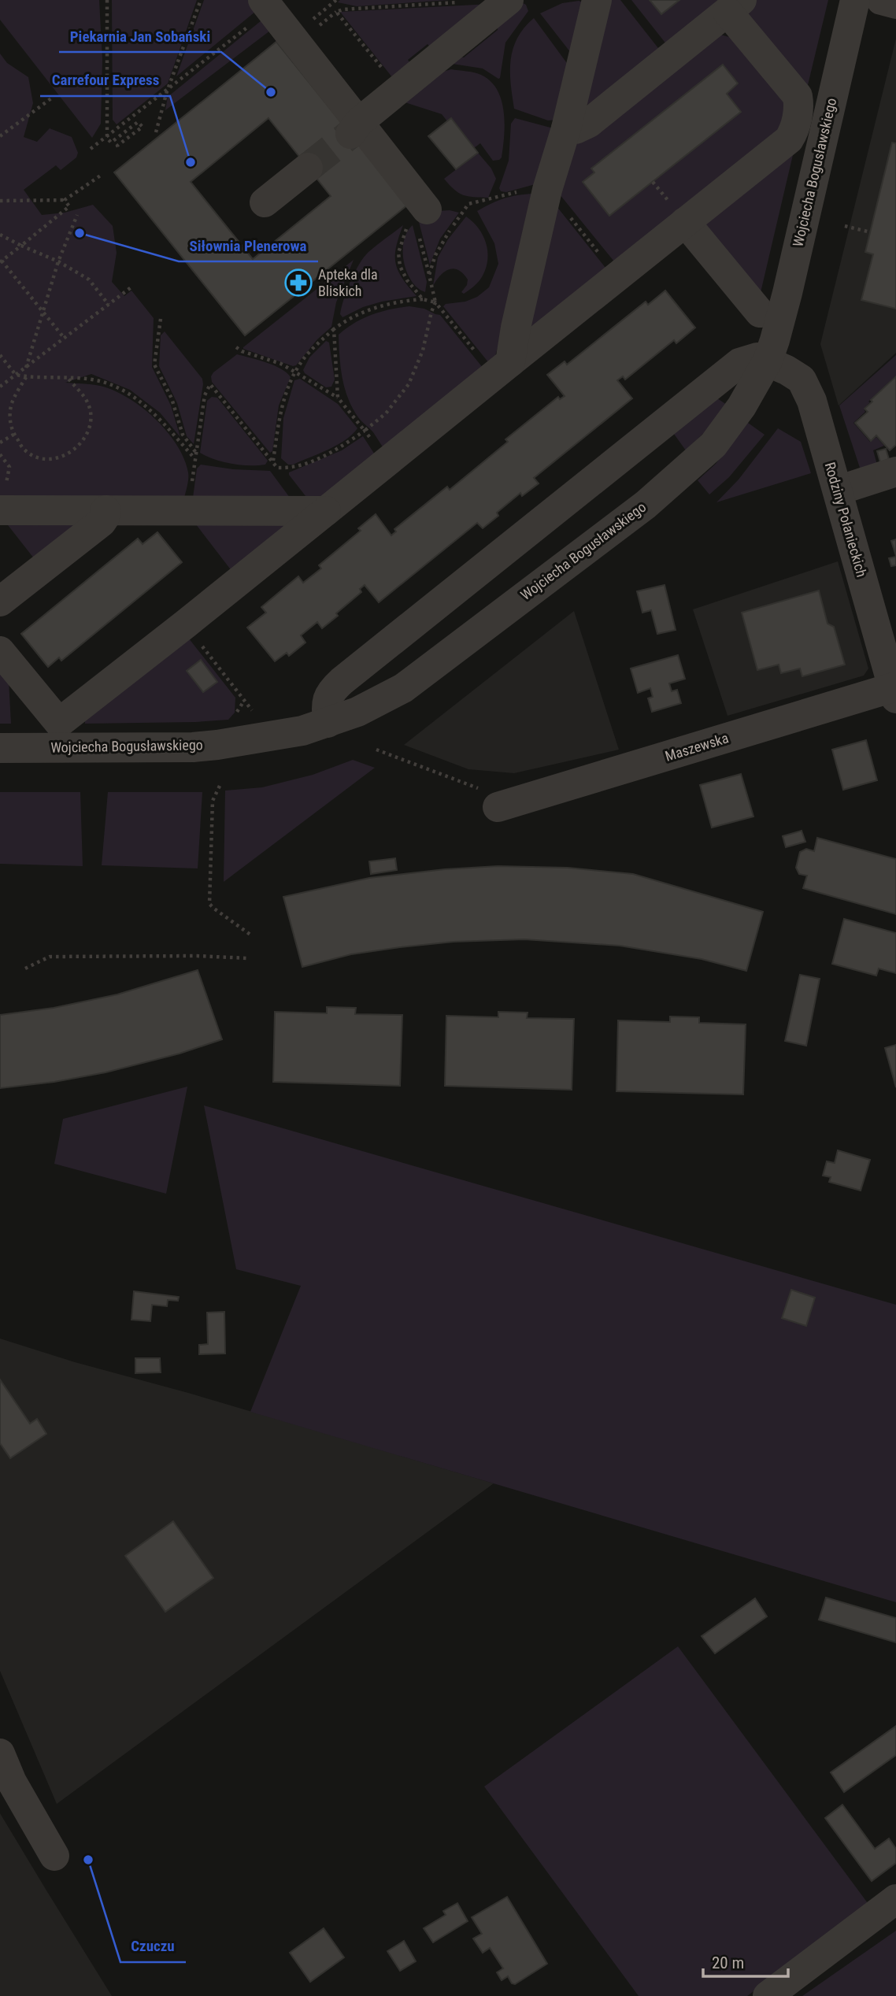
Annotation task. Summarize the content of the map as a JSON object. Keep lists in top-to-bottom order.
{
  "streets": {
    "street": ["Wojciecha Bogusławskiego", "Rodziny Połanieckich", "Maszewska"]
  },
  "crossings": [
    ["Wojciecha Bogusławskiego", "Rodziny Połanieckich"],
    ["Rodziny Połanieckich", "Maszewska"]
  ],
  "places": {
    "other": [
      "Piekarnia Jan Sobański",
      "Carrefour Express",
      "Siłownia Plenerowa",
      "Czuczu"
    ],
    "pharmacy": ["Apteka dla Bliskich"]
  },
  "scale_bar": "20 m"
}
